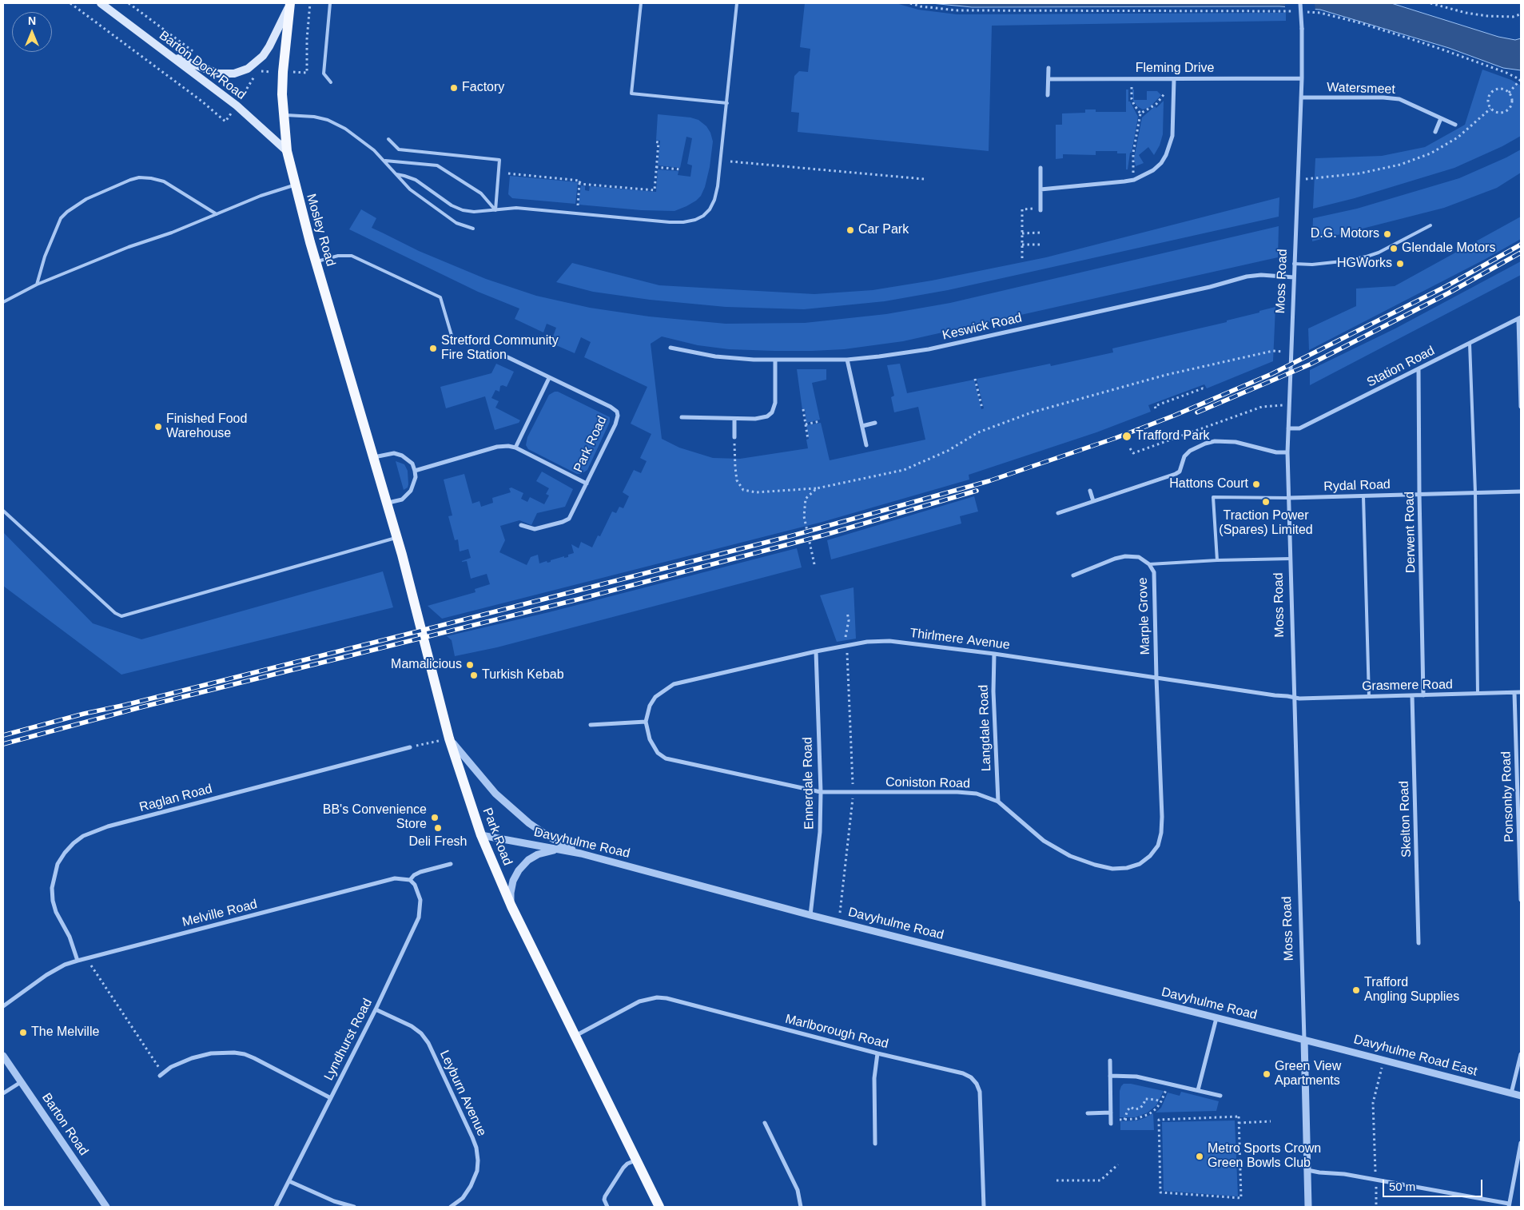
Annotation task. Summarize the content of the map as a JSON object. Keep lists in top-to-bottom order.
{
  "streets": {
    "main road": ["Barton Dock Road", "Mosley Road", "Park Road"],
    "street": [
      "Fleming Drive",
      "Watersmeet",
      "Moss Road",
      "Keswick Road",
      "Station Road",
      "Rydal Road",
      "Derwent Road",
      "Marple Grove",
      "Thirlmere Avenue",
      "Grasmere Road",
      "Langdale Road",
      "Ennerdale Road",
      "Coniston Road",
      "Ponsonby Road",
      "Raglan Road",
      "Skelton Road",
      "Davyhulme Road",
      "Melville Road",
      "Marlborough Road",
      "Lyndhurst Road",
      "Davyhulme Road East",
      "Leyburn Avenue",
      "Barton Road"
    ]
  },
  "crossings": [
    ["Barton Dock Road", "Mosley Road"],
    ["Fleming Drive", "Moss Road"],
    ["Watersmeet", "Moss Road"],
    ["Mosley Road", "Park Road"],
    ["Moss Road", "Keswick Road"],
    ["Moss Road", "Station Road"],
    ["Moss Road", "Rydal Road"],
    ["Moss Road", "Thirlmere Avenue"],
    ["Moss Road", "Grasmere Road"],
    ["Moss Road", "Davyhulme Road"],
    ["Moss Road", "Davyhulme Road East"],
    ["Station Road", "Derwent Road"],
    ["Park Road", "Davyhulme Road"],
    ["Park Road", "Marlborough Road"],
    ["Rydal Road", "Derwent Road"],
    ["Derwent Road", "Grasmere Road"],
    ["Marple Grove", "Thirlmere Avenue"],
    ["Marple Grove", "Coniston Road"],
    ["Thirlmere Avenue", "Grasmere Road"],
    ["Thirlmere Avenue", "Langdale Road"],
    ["Thirlmere Avenue", "Ennerdale Road"],
    ["Thirlmere Avenue", "Coniston Road"],
    ["Grasmere Road", "Ponsonby Road"],
    ["Grasmere Road", "Skelton Road"],
    ["Langdale Road", "Coniston Road"],
    ["Ennerdale Road", "Coniston Road"],
    ["Ennerdale Road", "Davyhulme Road"],
    ["Raglan Road", "Melville Road"],
    ["Davyhulme Road", "Davyhulme Road East"],
    ["Melville Road", "Lyndhurst Road"],
    ["Lyndhurst Road", "Leyburn Avenue"]
  ],
  "places": [
    "Factory",
    "Car Park",
    "D.G. Motors",
    "Glendale Motors",
    "HGWorks",
    "Stretford Community Fire Station",
    "Finished Food Warehouse",
    "Trafford Park",
    "Hattons Court",
    "Traction Power (Spares) Limited",
    "Mamalicious",
    "Turkish Kebab",
    "BB's Convenience Store",
    "Deli Fresh",
    "Trafford Angling Supplies",
    "The Melville",
    "Green View Apartments",
    "Metro Sports Crown Green Bowls Club"
  ],
  "scale_bar": "50 m",
  "north": "top"
}
